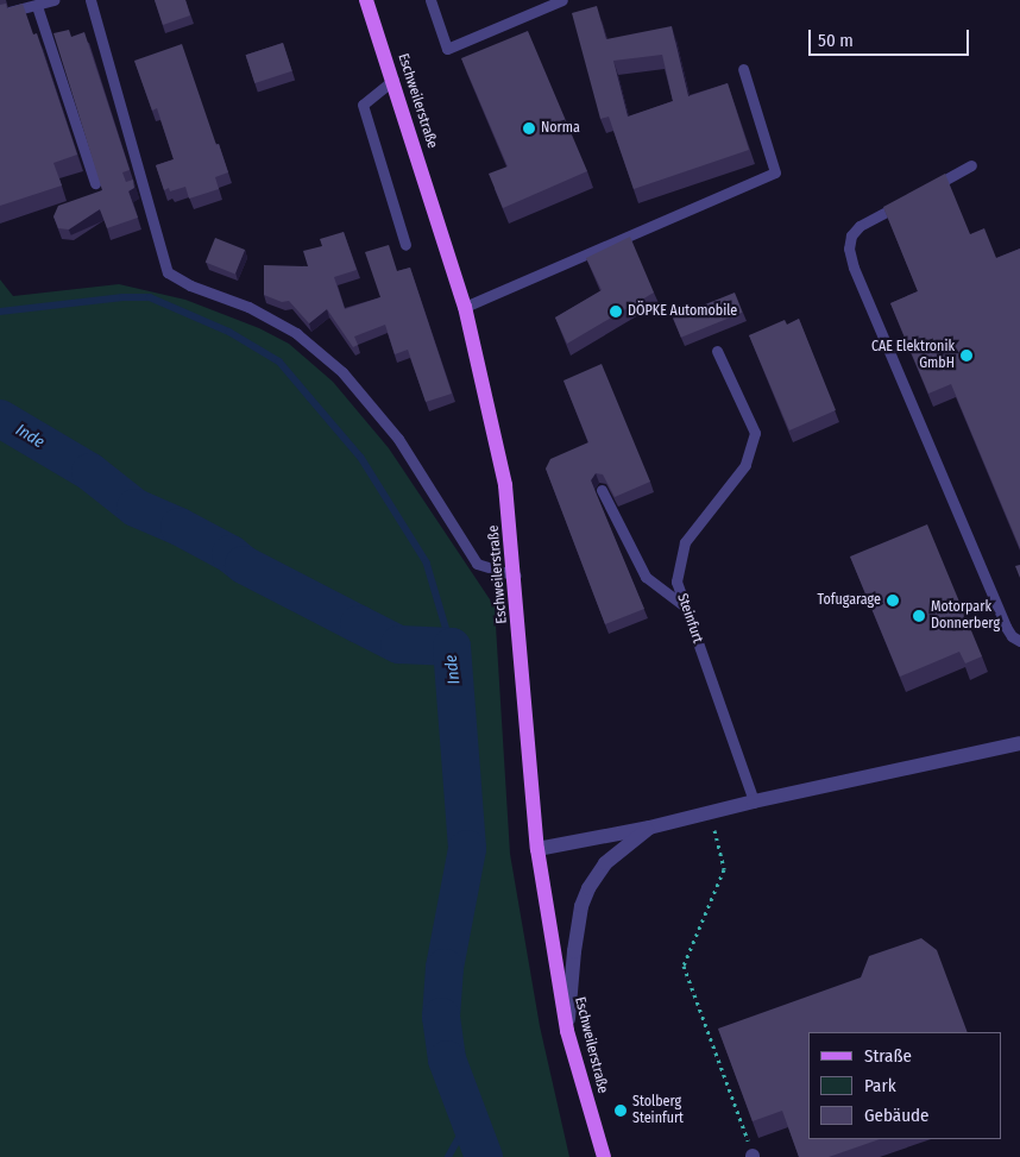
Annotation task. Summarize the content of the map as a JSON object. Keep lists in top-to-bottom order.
{
  "streets": {
    "main road": ["Eschweilerstraße"],
    "lane": ["Steinfurt"]
  },
  "water": ["Inde"],
  "places": [
    "Norma",
    "DÖPKE Automobile",
    "CAE Elektronik GmbH",
    "Tofugarage",
    "Motorpark Donnerberg",
    "Stolberg Steinfurt"
  ],
  "legend": ["Straße", "Park", "Gebäude"],
  "scale_bar": "50 m"
}
